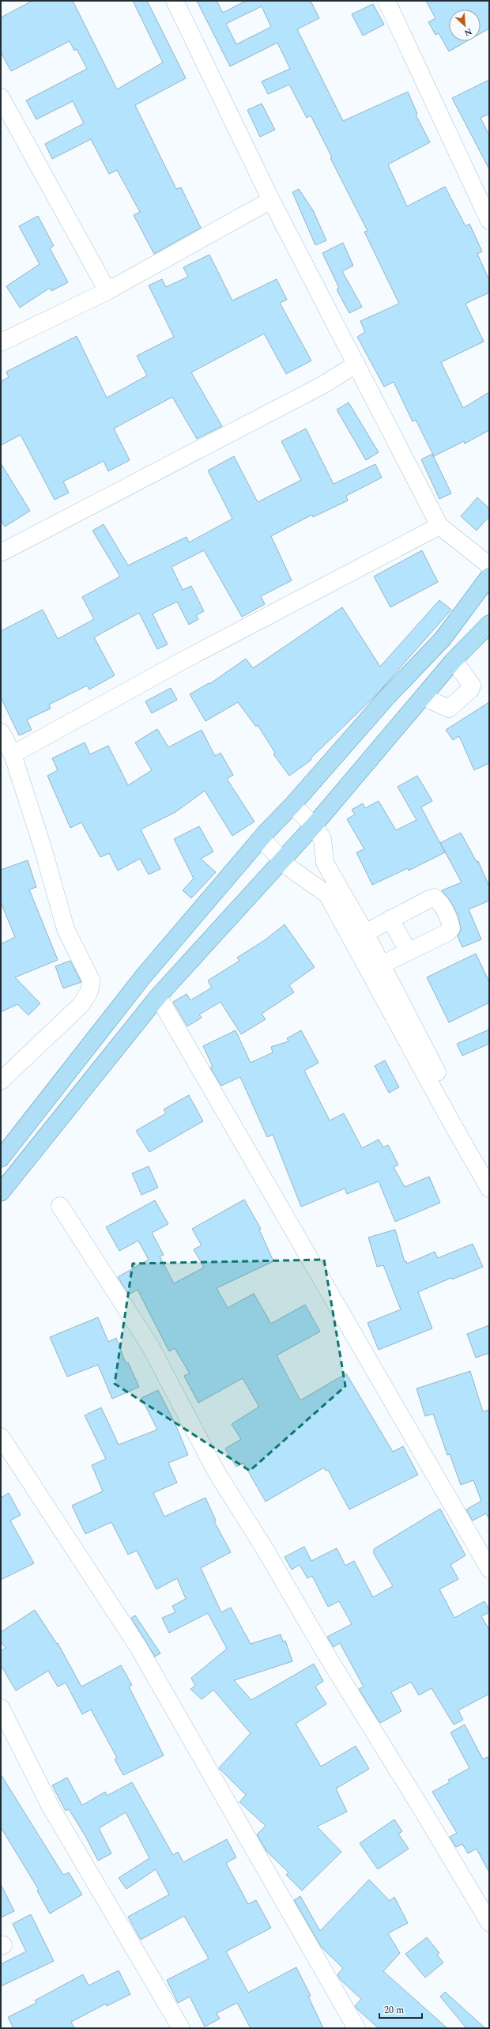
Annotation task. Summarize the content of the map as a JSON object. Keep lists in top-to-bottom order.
{
  "scale_bar": "20 m",
  "north": "bottom right"
}
